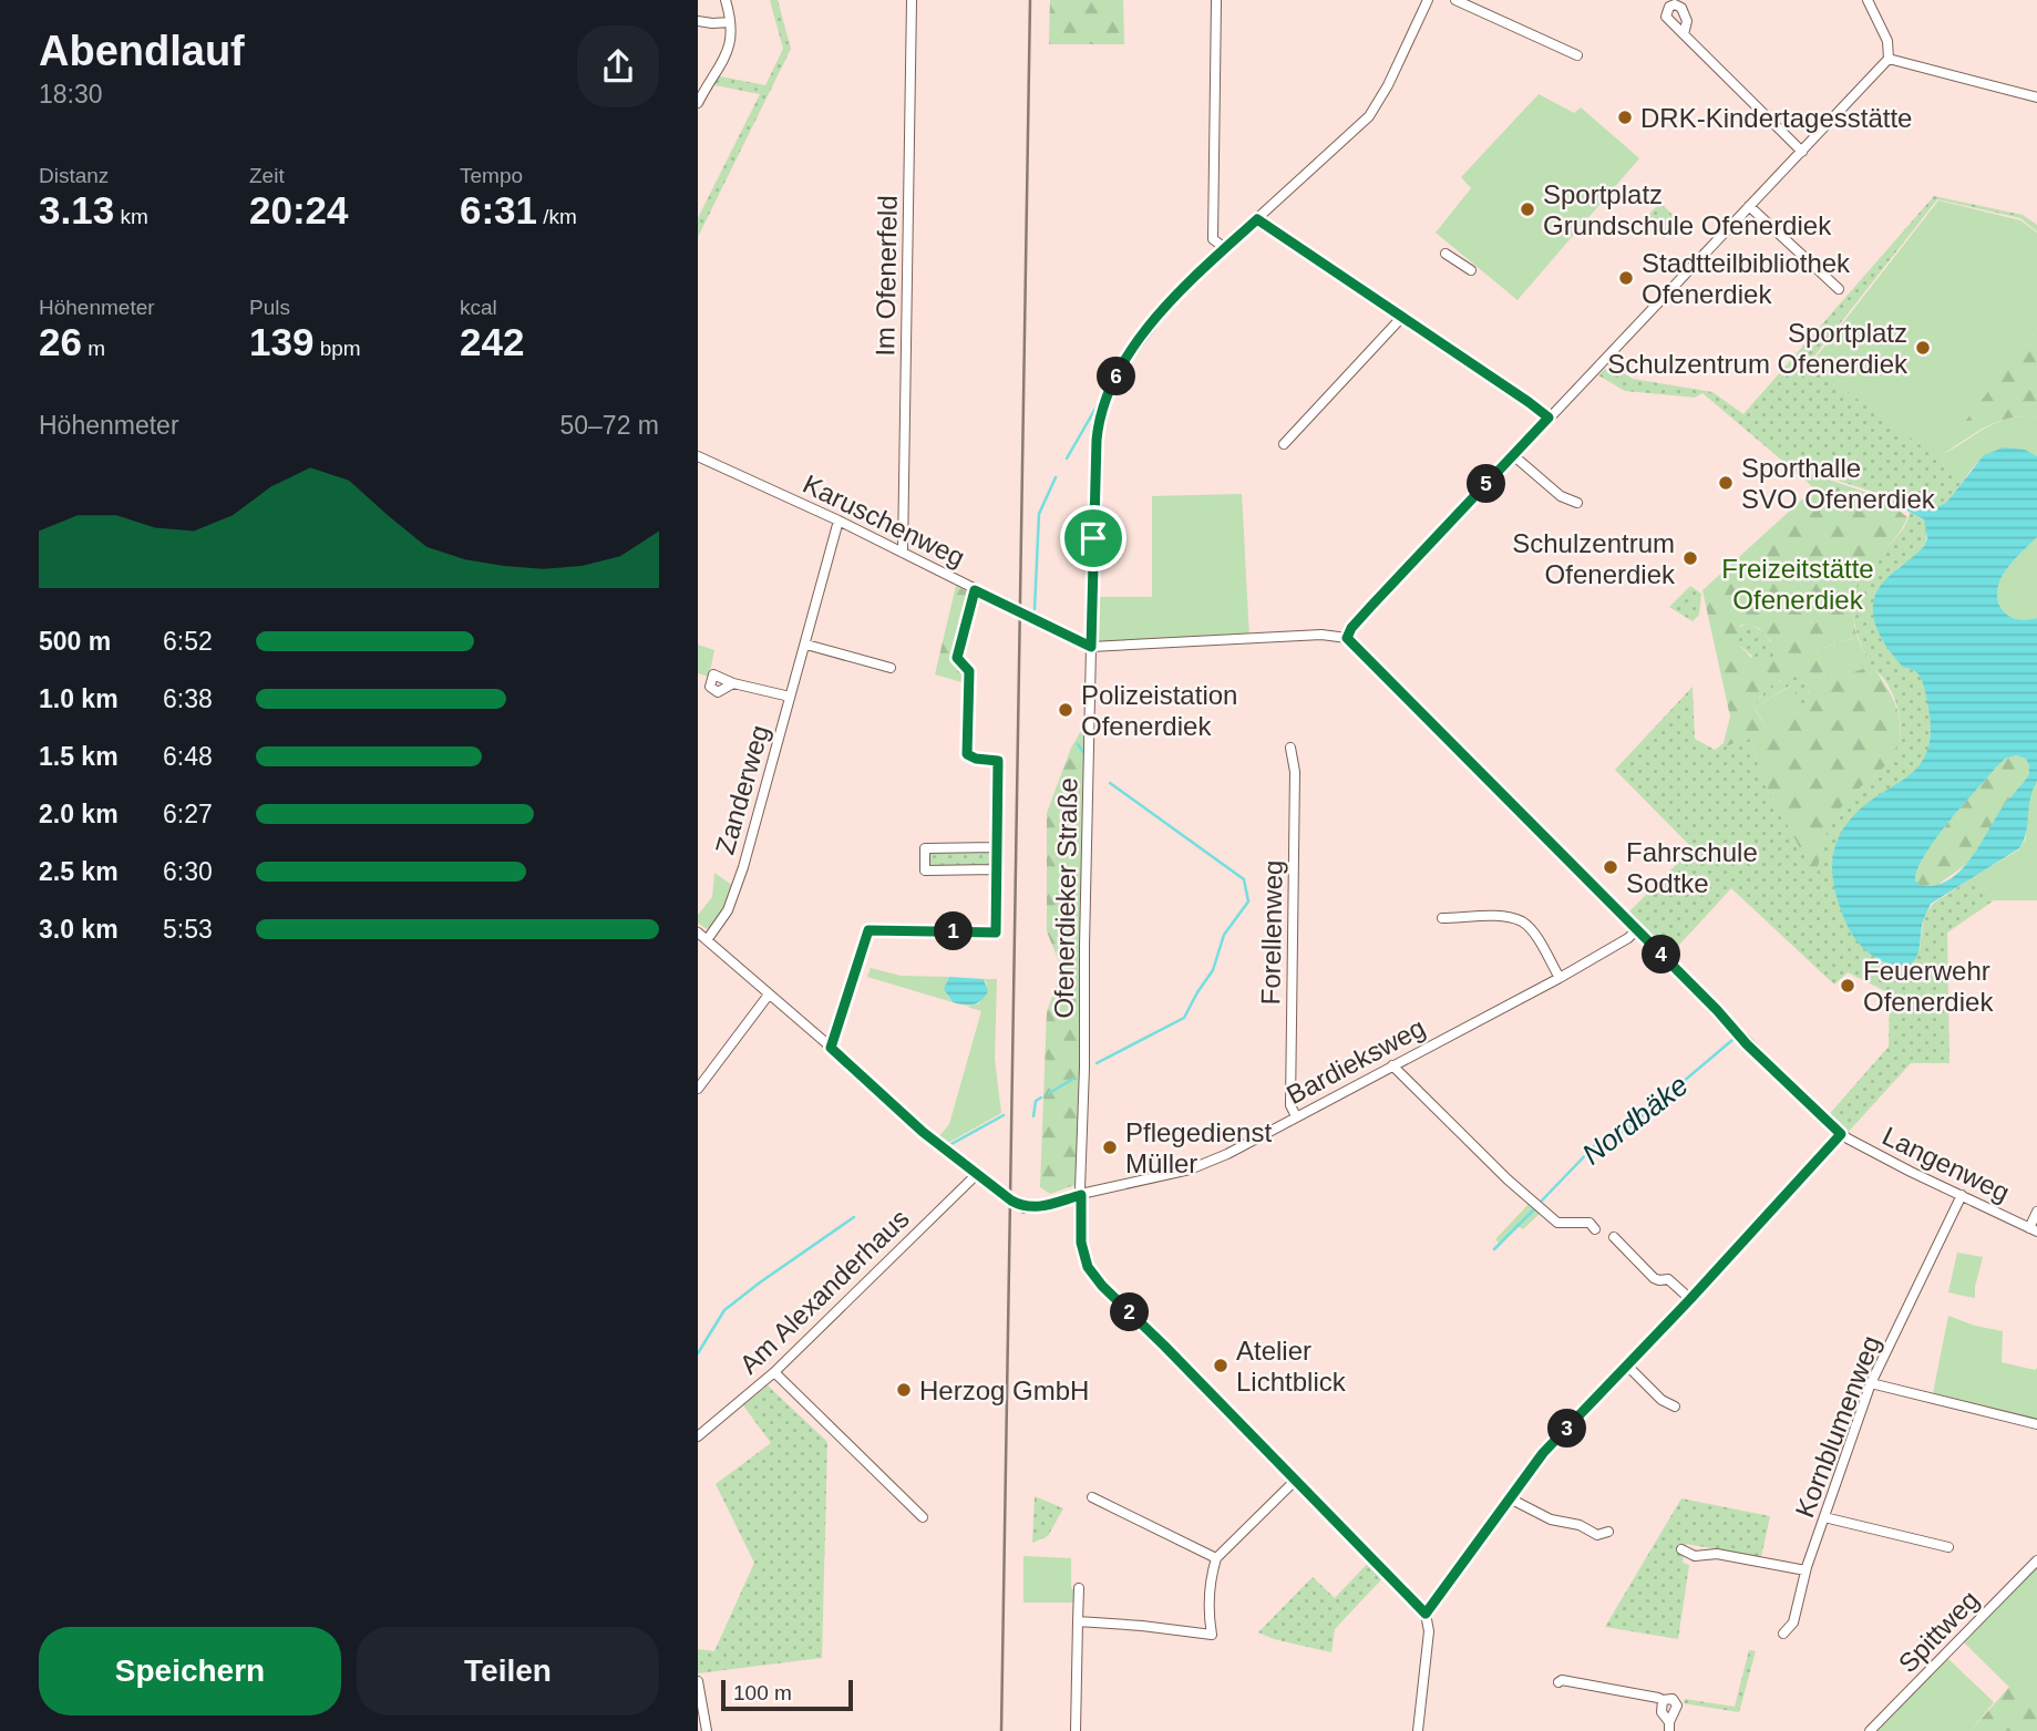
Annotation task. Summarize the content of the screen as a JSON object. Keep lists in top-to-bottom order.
{
  "streets": {
    "street": [
      "Im Ofenerfeld",
      "Karuschenweg",
      "Zanderweg",
      "Ofenerdieker Straße",
      "Forellenweg",
      "Bardieksweg",
      "Langenweg",
      "Am Alexanderhaus",
      "Kornblumenweg",
      "Spittweg"
    ]
  },
  "crossings": [
    ["Im Ofenerfeld", "Karuschenweg"],
    ["Karuschenweg", "Zanderweg"],
    ["Karuschenweg", "Ofenerdieker Straße"],
    ["Zanderweg", "Bardieksweg"],
    ["Ofenerdieker Straße", "Bardieksweg"],
    ["Forellenweg", "Bardieksweg"],
    ["Bardieksweg", "Langenweg"],
    ["Bardieksweg", "Am Alexanderhaus"],
    ["Langenweg", "Kornblumenweg"]
  ],
  "water": ["Nordbäke"],
  "parks": ["Freizeitstätte Ofenerdiek"],
  "places": [
    "DRK-Kindertagesstätte",
    "Sportplatz Grundschule Ofenerdiek",
    "Stadtteilbibliothek Ofenerdiek",
    "Sportplatz Schulzentrum Ofenerdiek",
    "Sporthalle SVO Ofenerdiek",
    "Schulzentrum Ofenerdiek",
    "Polizeistation Ofenerdiek",
    "Fahrschule Sodtke",
    "Feuerwehr Ofenerdiek",
    "Pflegedienst Müller",
    "Atelier Lichtblick",
    "Herzog GmbH"
  ],
  "scale_bar": "100 m",
  "page": {
    "heading": ["Abendlauf", "18:30"],
    "stats": [
      ["Distanz", "3.13 km"],
      ["Zeit", "20:24"],
      ["Tempo", "6:31 /km"],
      ["Höhenmeter", "26 m"],
      ["Puls", "139 bpm"],
      ["kcal", "242"]
    ],
    "pins": [
      "6",
      "5",
      "1",
      "4",
      "2",
      "3"
    ],
    "chart": ["Höhenmeter", "50–72 m"],
    "list": [
      {
        "name": "500 m",
        "note": "6:52"
      },
      {
        "name": "1.0 km",
        "note": "6:38"
      },
      {
        "name": "1.5 km",
        "note": "6:48"
      },
      {
        "name": "2.0 km",
        "note": "6:27"
      },
      {
        "name": "2.5 km",
        "note": "6:30"
      },
      {
        "name": "3.0 km",
        "note": "5:53"
      }
    ],
    "buttons": ["Speichern", "Teilen"],
    "scale": "100 m"
  }
}
